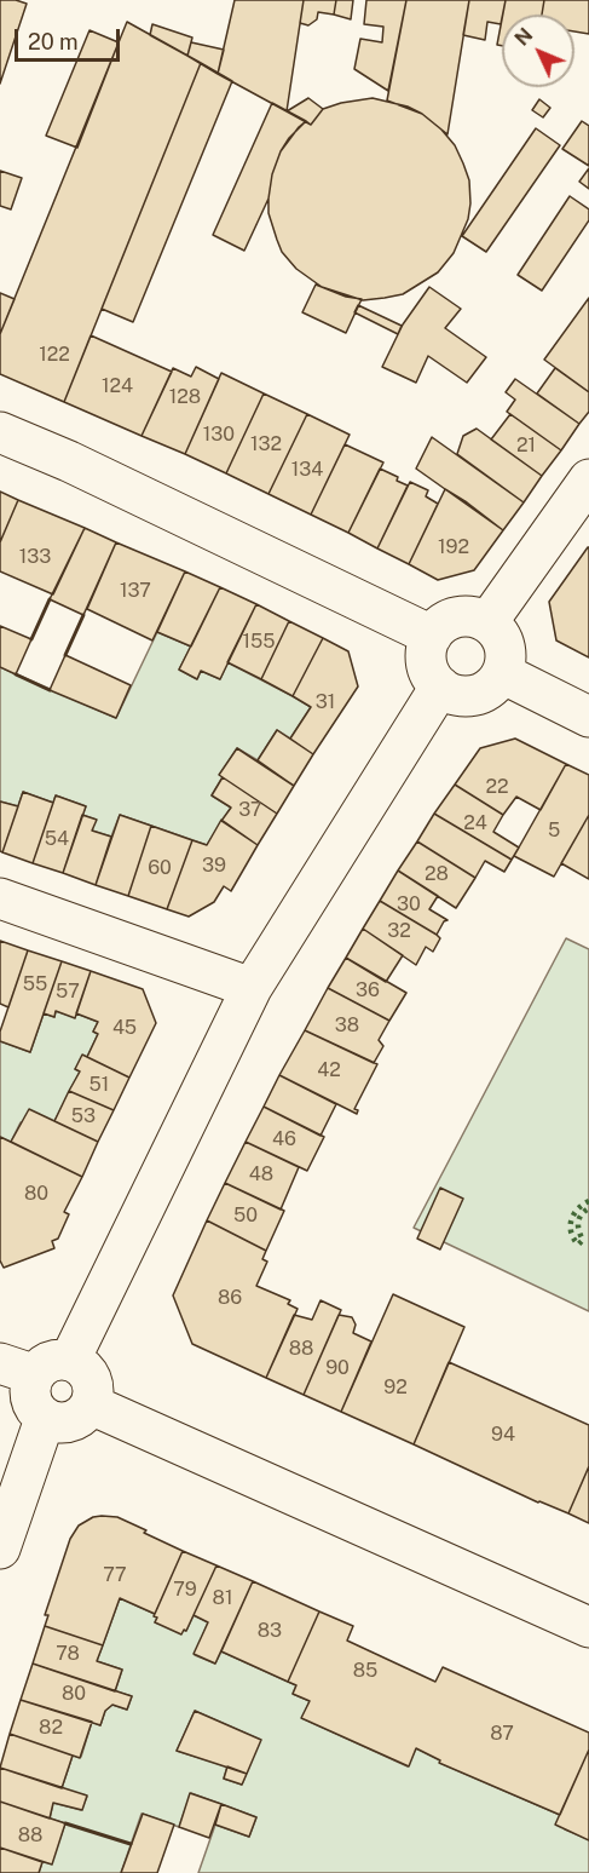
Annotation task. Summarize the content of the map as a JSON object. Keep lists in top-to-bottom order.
{
  "house_numbers": [
    "122",
    "124",
    "128",
    "130",
    "132",
    "21",
    "134",
    "192",
    "133",
    "137",
    "155",
    "31",
    "22",
    "37",
    "24",
    "5",
    "54",
    "39",
    "60",
    "28",
    "30",
    "32",
    "55",
    "36",
    "57",
    "38",
    "45",
    "42",
    "51",
    "53",
    "46",
    "48",
    "80",
    "50",
    "86",
    "88",
    "90",
    "92",
    "94",
    "77",
    "79",
    "81",
    "83",
    "78",
    "85",
    "80",
    "82",
    "87",
    "88"
  ],
  "scale_bar": "20 m",
  "north": "top left"
}
